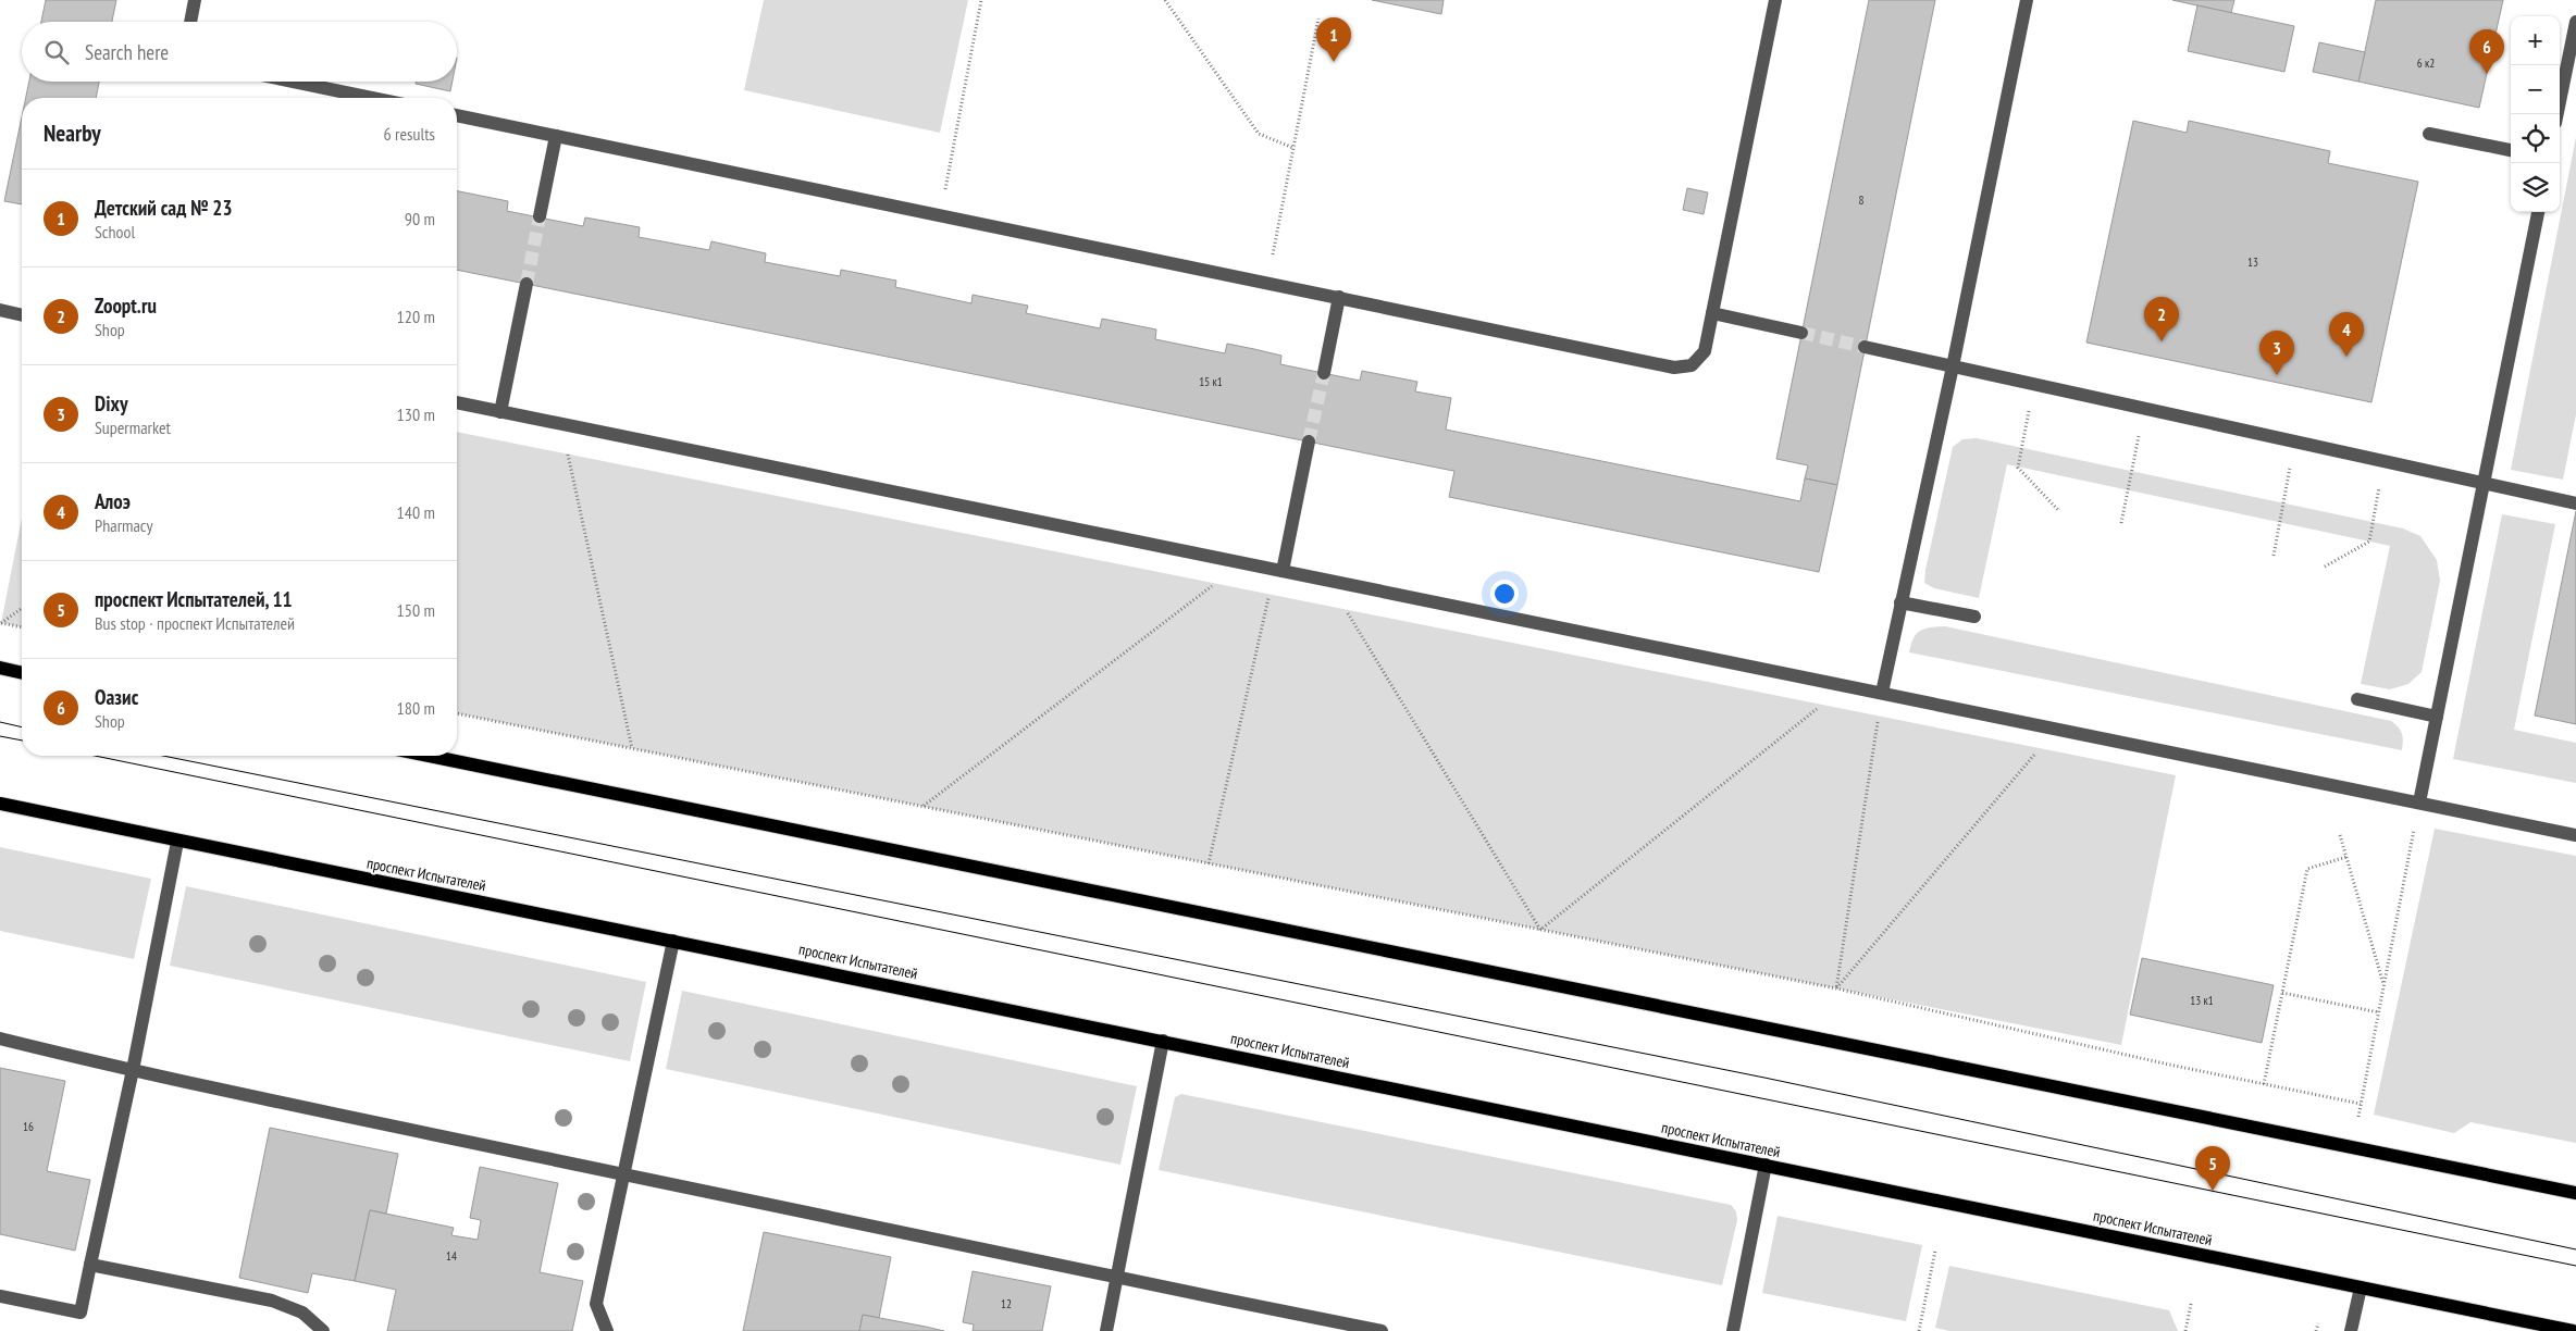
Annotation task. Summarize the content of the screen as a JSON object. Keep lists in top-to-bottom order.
{
  "streets": {
    "main road": ["проспект Испытателей"]
  },
  "house_numbers": [
    "6 к2",
    "8",
    "13",
    "15 к1",
    "13 к1",
    "16",
    "14",
    "12"
  ],
  "page": {
    "map_buttons": ["+", "−"],
    "pins": [
      "1",
      "6",
      "2",
      "4",
      "3",
      "5"
    ],
    "search": "Search here",
    "heading": ["Nearby", "6 results"],
    "list": [
      {
        "mark": "1",
        "name": "Детский сад № 23",
        "note": "School",
        "value": "90 m"
      },
      {
        "mark": "2",
        "name": "Zoopt.ru",
        "note": "Shop",
        "value": "120 m"
      },
      {
        "mark": "3",
        "name": "Dixy",
        "note": "Supermarket",
        "value": "130 m"
      },
      {
        "mark": "4",
        "name": "Алоэ",
        "note": "Pharmacy",
        "value": "140 m"
      },
      {
        "mark": "5",
        "name": "проспект Испытателей, 11",
        "note": "Bus stop · проспект Испытателей",
        "value": "150 m"
      },
      {
        "mark": "6",
        "name": "Оазис",
        "note": "Shop",
        "value": "180 m"
      }
    ]
  }
}
